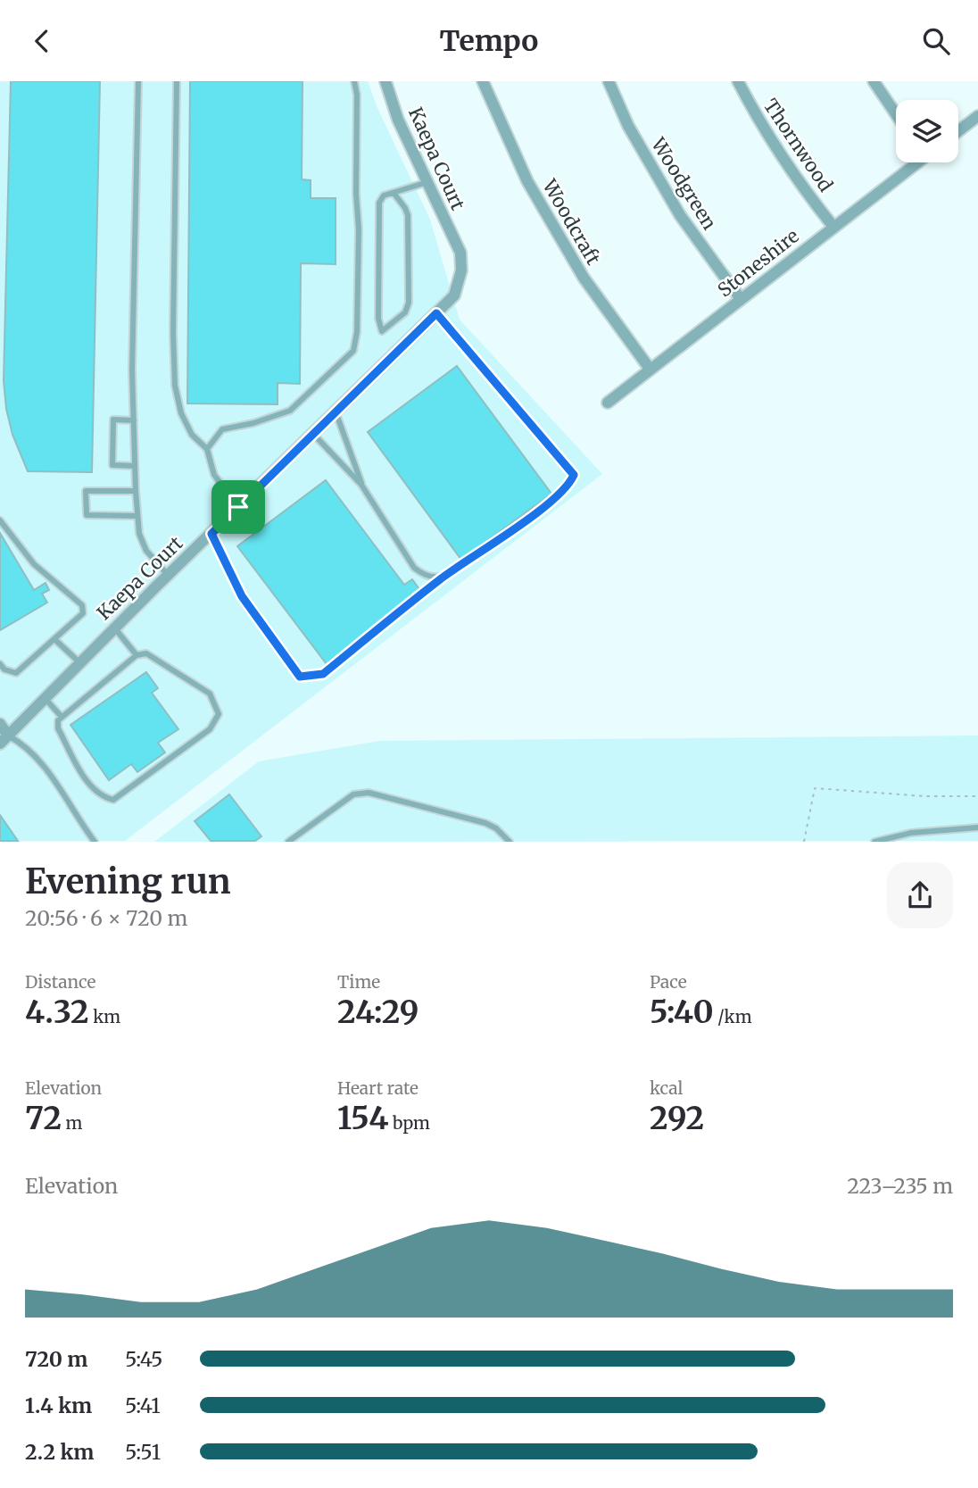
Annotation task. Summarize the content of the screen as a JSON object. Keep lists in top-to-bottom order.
{
  "streets": {
    "street": [
      "Thornwood",
      "Kaepa Court",
      "Woodgreen",
      "Woodcraft",
      "Stoneshire"
    ]
  },
  "crossings": [
    ["Thornwood", "Stoneshire"],
    ["Woodgreen", "Stoneshire"],
    ["Woodcraft", "Stoneshire"]
  ],
  "page": {
    "header": "Tempo",
    "heading": ["Evening run", "20:56 · 6 × 720 m"],
    "stats": [
      ["Distance", "4.32 km"],
      ["Time", "24:29"],
      ["Pace", "5:40 /km"],
      ["Elevation", "72 m"],
      ["Heart rate", "154 bpm"],
      ["kcal", "292"]
    ],
    "chart": ["Elevation", "223–235 m"],
    "list": [
      {
        "name": "720 m",
        "note": "5:45"
      },
      {
        "name": "1.4 km",
        "note": "5:41"
      },
      {
        "name": "2.2 km",
        "note": "5:51"
      }
    ]
  }
}
